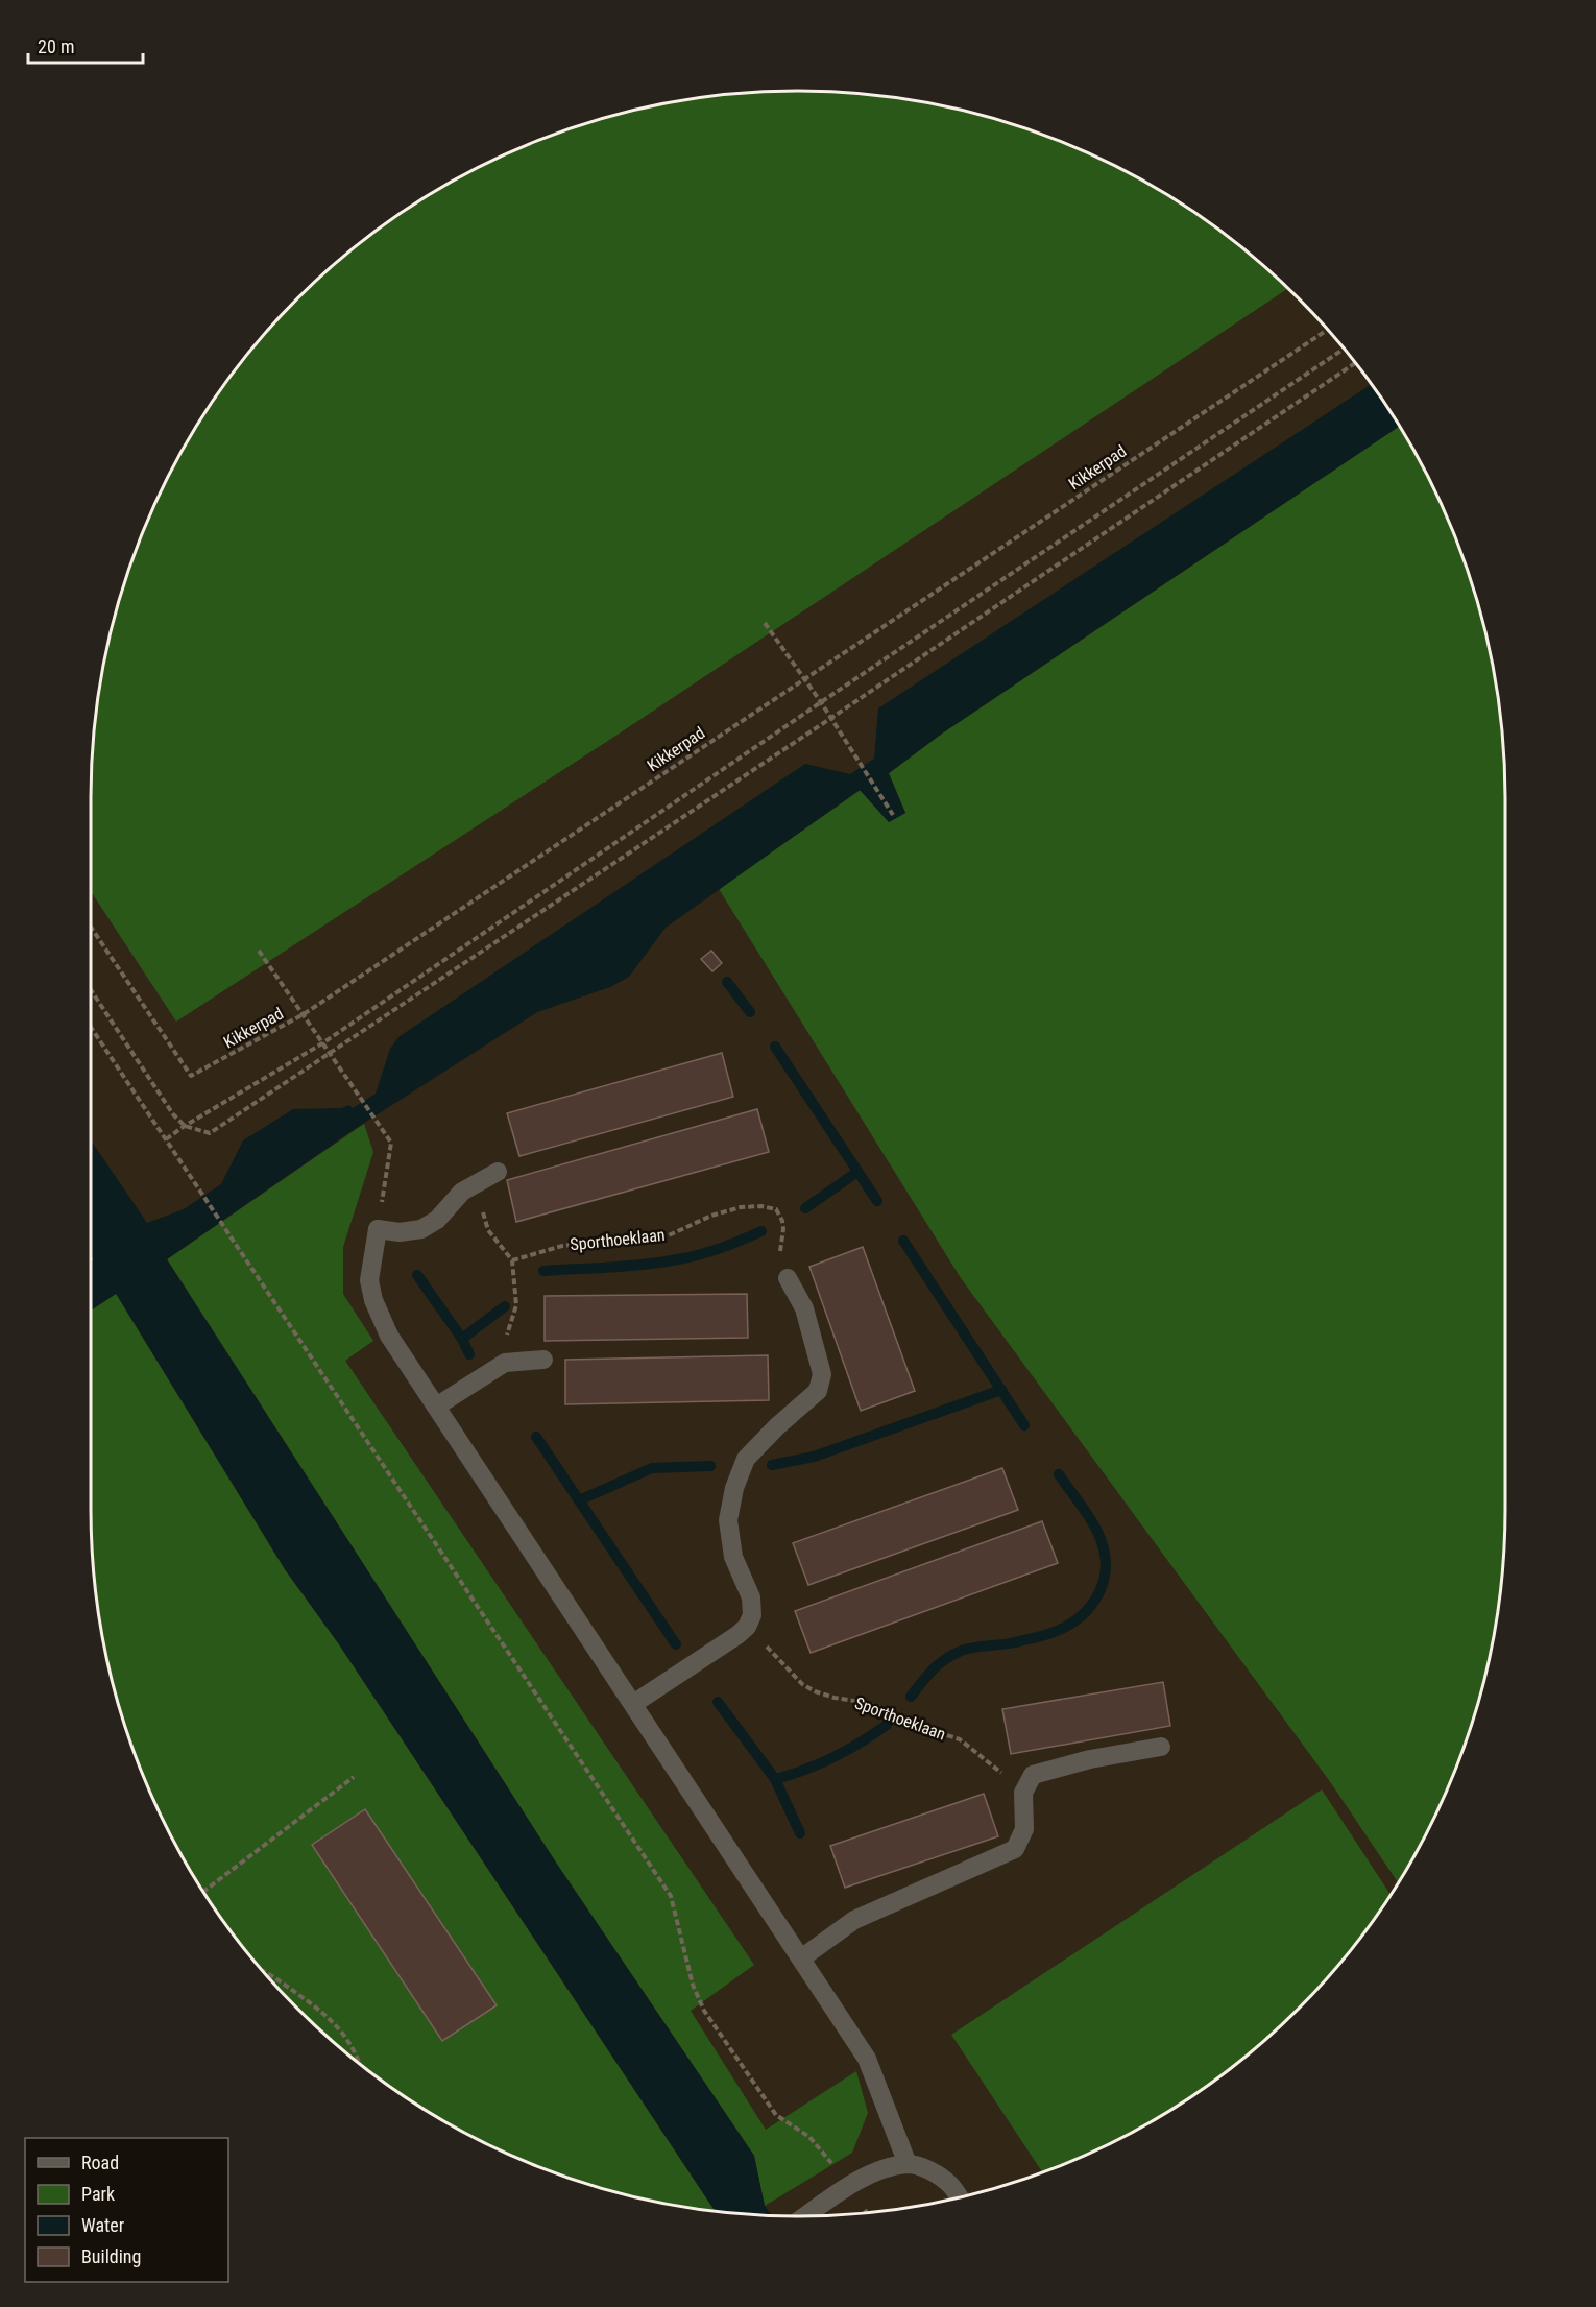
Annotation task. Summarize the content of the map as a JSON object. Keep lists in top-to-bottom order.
{
  "streets": {
    "path": ["Kikkerpad", "Sporthoeklaan"]
  },
  "legend": [
    "Road",
    "Park",
    "Water",
    "Building"
  ],
  "scale_bar": "20 m"
}
